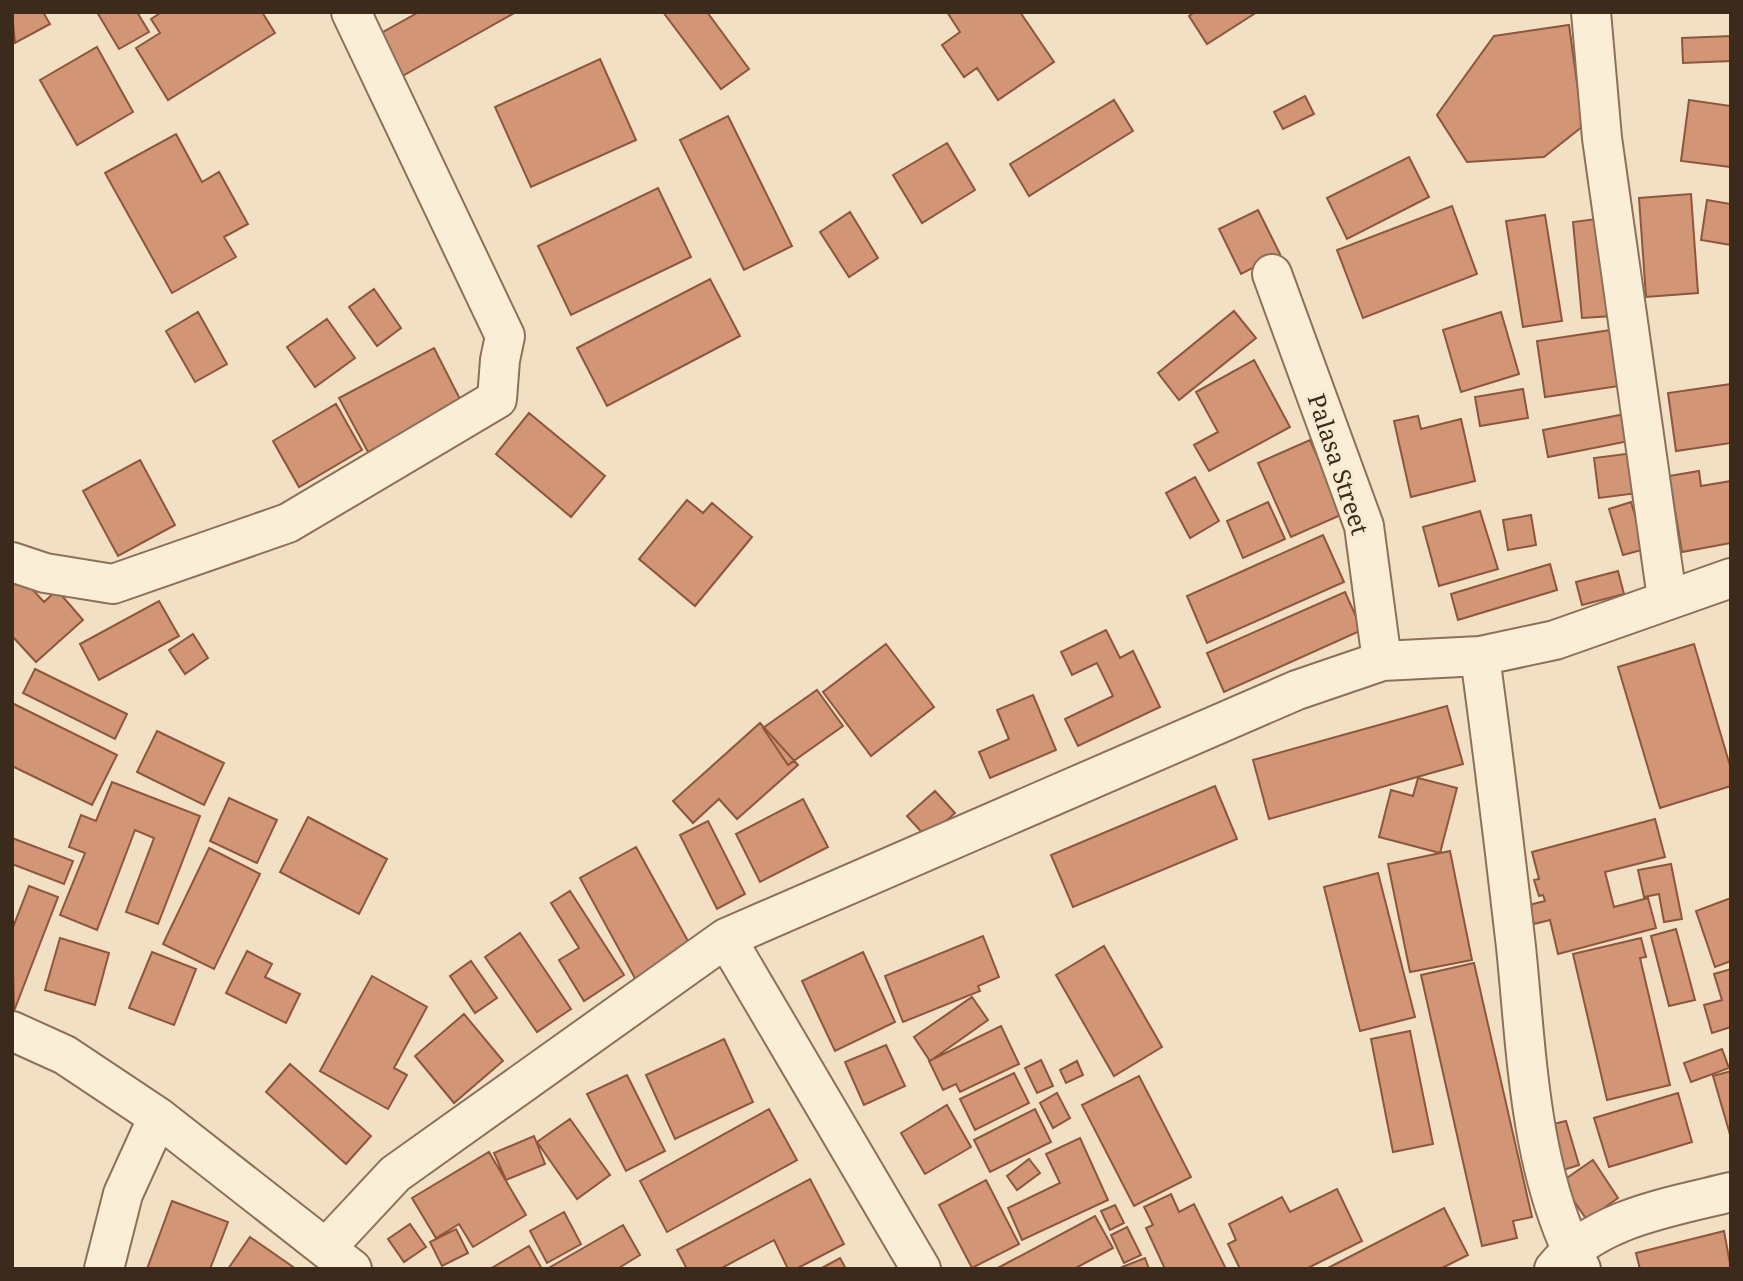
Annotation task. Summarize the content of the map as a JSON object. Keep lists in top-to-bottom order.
{
  "streets": {
    "street": ["Palasa Street"]
  }
}
